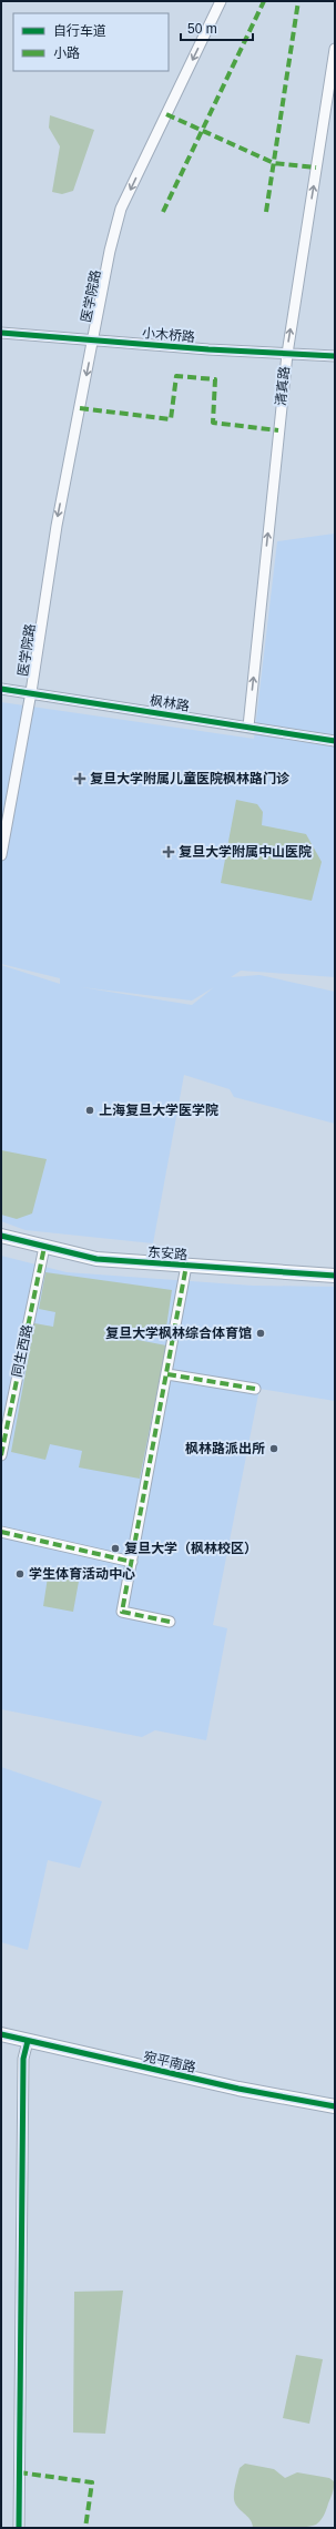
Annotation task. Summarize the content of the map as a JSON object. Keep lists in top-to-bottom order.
{
  "streets": {
    "main road": ["东安路", "宛平南路"],
    "street": [
      "医学院路",
      "小木桥路",
      "清真路",
      "枫林路",
      "同生西路"
    ]
  },
  "crossings": [
    ["医学院路", "小木桥路"],
    ["医学院路", "枫林路"],
    ["小木桥路", "清真路"],
    ["清真路", "枫林路"],
    ["东安路", "同生西路"]
  ],
  "one_way": ["医学院路", "清真路"],
  "places": {
    "health": ["复旦大学附属儿童医院枫林路门诊", "复旦大学附属中山医院"],
    "other": [
      "上海复旦大学医学院",
      "复旦大学枫林综合体育馆",
      "枫林路派出所",
      "复旦大学（枫林校区）",
      "学生体育活动中心"
    ]
  },
  "legend": ["自行车道", "小路"],
  "scale_bar": "50 m"
}
